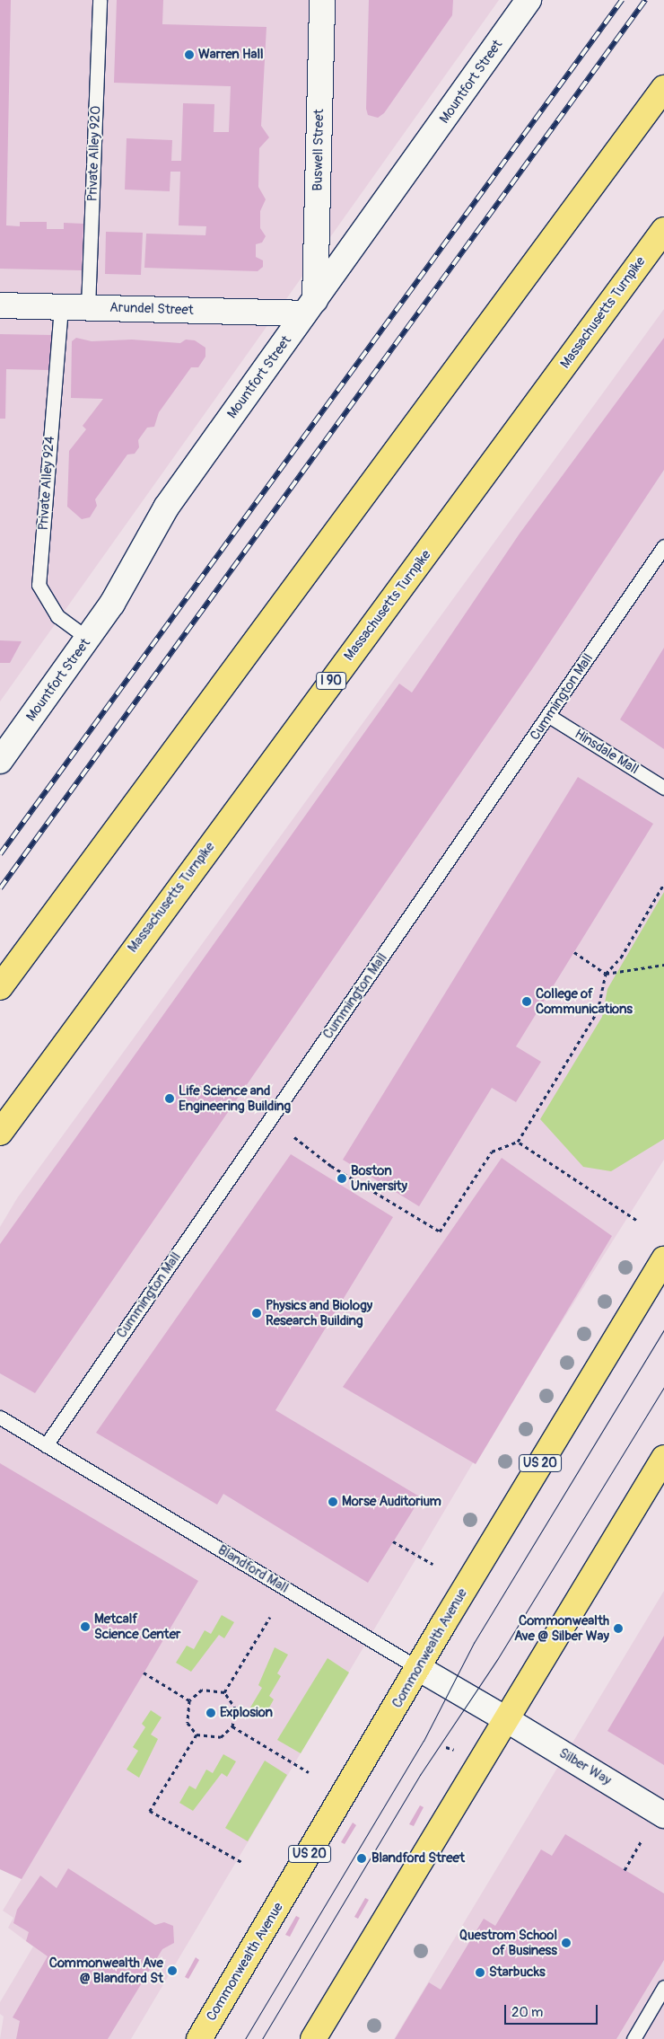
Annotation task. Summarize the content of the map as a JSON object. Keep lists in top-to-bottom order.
{
  "streets": {
    "main road": [
      "Massachusetts Turnpike",
      "I 90",
      "US 20",
      "Commonwealth Avenue"
    ],
    "street": [
      "Mountfort Street",
      "Buswell Street",
      "Arundel Street",
      "Blandford Mall",
      "Silber Way"
    ],
    "lane": [
      "Private Alley 920",
      "Private Alley 924",
      "Cummington Mall",
      "Hinsdale Mall"
    ]
  },
  "crossings": [
    ["Mountfort Street", "Buswell Street"],
    ["Mountfort Street", "Arundel Street"],
    ["Mountfort Street", "Private Alley 924"],
    ["Buswell Street", "Arundel Street"],
    ["Private Alley 920", "Arundel Street"],
    ["Arundel Street", "Private Alley 924"],
    ["Cummington Mall", "Hinsdale Mall"],
    ["Cummington Mall", "Blandford Mall"],
    ["Blandford Mall", "Commonwealth Avenue"],
    ["Blandford Mall", "Silber Way"]
  ],
  "places": [
    "Warren Hall",
    "College of Communications",
    "Life Science and Engineering Building",
    "Boston University",
    "Physics and Biology Research Building",
    "Morse Auditorium",
    "Metcalf Science Center",
    "Commonwealth Ave @ Silber Way",
    "Explosion",
    "Blandford Street",
    "Questrom School of Business",
    "Commonwealth Ave @ Blandford St",
    "Starbucks"
  ],
  "scale_bar": "20 m"
}
